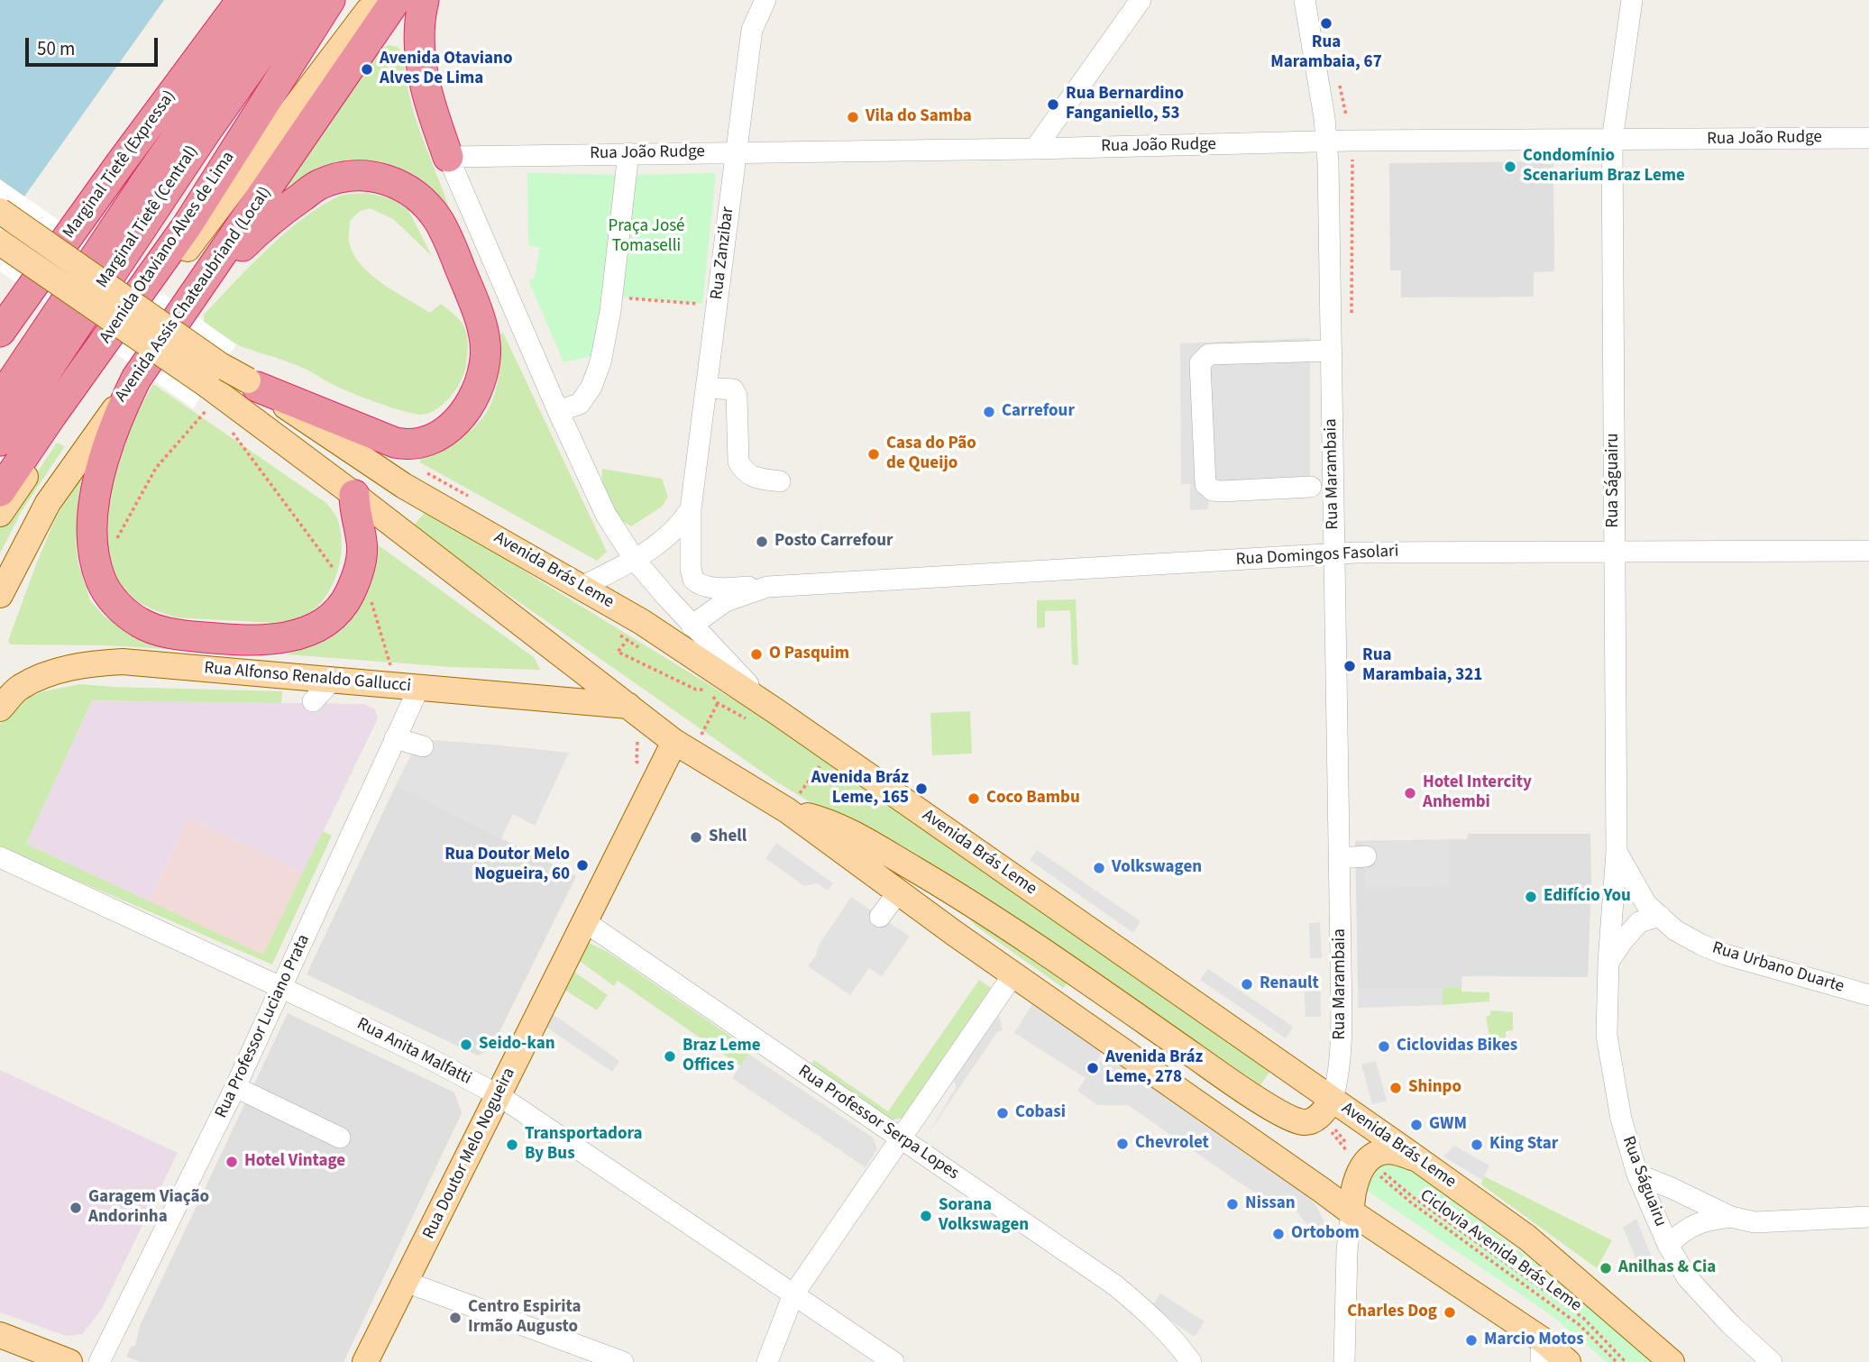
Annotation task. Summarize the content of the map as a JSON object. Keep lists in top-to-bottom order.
{
  "streets": {
    "highway": [
      "Marginal Tietê (Expressa)",
      "Marginal Tietê (Central)",
      "Avenida Otaviano Alves de Lima",
      "Avenida Assis Chateaubriand (Local)"
    ],
    "main road": ["Avenida Brás Leme", "Rua Alfonso Renaldo Gallucci", "Rua Doutor Melo Nogueira"],
    "street": [
      "Rua João Rudge",
      "Rua Zanzibar",
      "Rua Marambaia",
      "Rua Ságuairu",
      "Rua Domingos Fasolari",
      "Rua Urbano Duarte",
      "Rua Professor Luciano Prata",
      "Rua Anita Malfatti",
      "Rua Professor Serpa Lopes"
    ],
    "path": ["Ciclovia Avenida Brás Leme"]
  },
  "crossings": [
    ["Rua João Rudge", "Rua Zanzibar"],
    ["Rua João Rudge", "Rua Marambaia"],
    ["Rua João Rudge", "Rua Ságuairu"],
    ["Rua Zanzibar", "Rua Domingos Fasolari"],
    ["Rua Zanzibar", "Avenida Brás Leme"],
    ["Rua Marambaia", "Rua Domingos Fasolari"],
    ["Rua Marambaia", "Avenida Brás Leme"],
    ["Rua Ságuairu", "Rua Domingos Fasolari"],
    ["Rua Ságuairu", "Rua Urbano Duarte"],
    ["Rua Alfonso Renaldo Gallucci", "Rua Professor Luciano Prata"],
    ["Rua Professor Luciano Prata", "Rua Anita Malfatti"],
    ["Rua Anita Malfatti", "Rua Doutor Melo Nogueira"],
    ["Rua Professor Serpa Lopes", "Rua Doutor Melo Nogueira"]
  ],
  "parks": ["Praça José Tomaselli"],
  "places": [
    "Rua Marambaia, 67",
    "Avenida Otaviano Alves De Lima",
    "Rua Bernardino Fanganiello, 53",
    "Vila do Samba",
    "Condomínio Scenarium Braz Leme",
    "Carrefour",
    "Casa do Pão de Queijo",
    "Posto Carrefour",
    "O Pasquim",
    "Rua Marambaia, 321",
    "Avenida Bráz Leme, 165",
    "Hotel Intercity Anhembi",
    "Coco Bambu",
    "Shell",
    "Rua Doutor Melo Nogueira, 60",
    "Volkswagen",
    "Edifício You",
    "Renault",
    "Seido-kan",
    "Ciclovidas Bikes",
    "Braz Leme Offices",
    "Avenida Bráz Leme, 278",
    "Shinpo",
    "Cobasi",
    "GWM",
    "Chevrolet",
    "Transportadora By Bus",
    "King Star",
    "Hotel Vintage",
    "Nissan",
    "Garagem Viação Andorinha",
    "Sorana Volkswagen",
    "Ortobom",
    "Anilhas & Cia",
    "Charles Dog",
    "Centro Espirita Irmão Augusto",
    "Marcio Motos"
  ],
  "scale_bar": "50 m"
}
